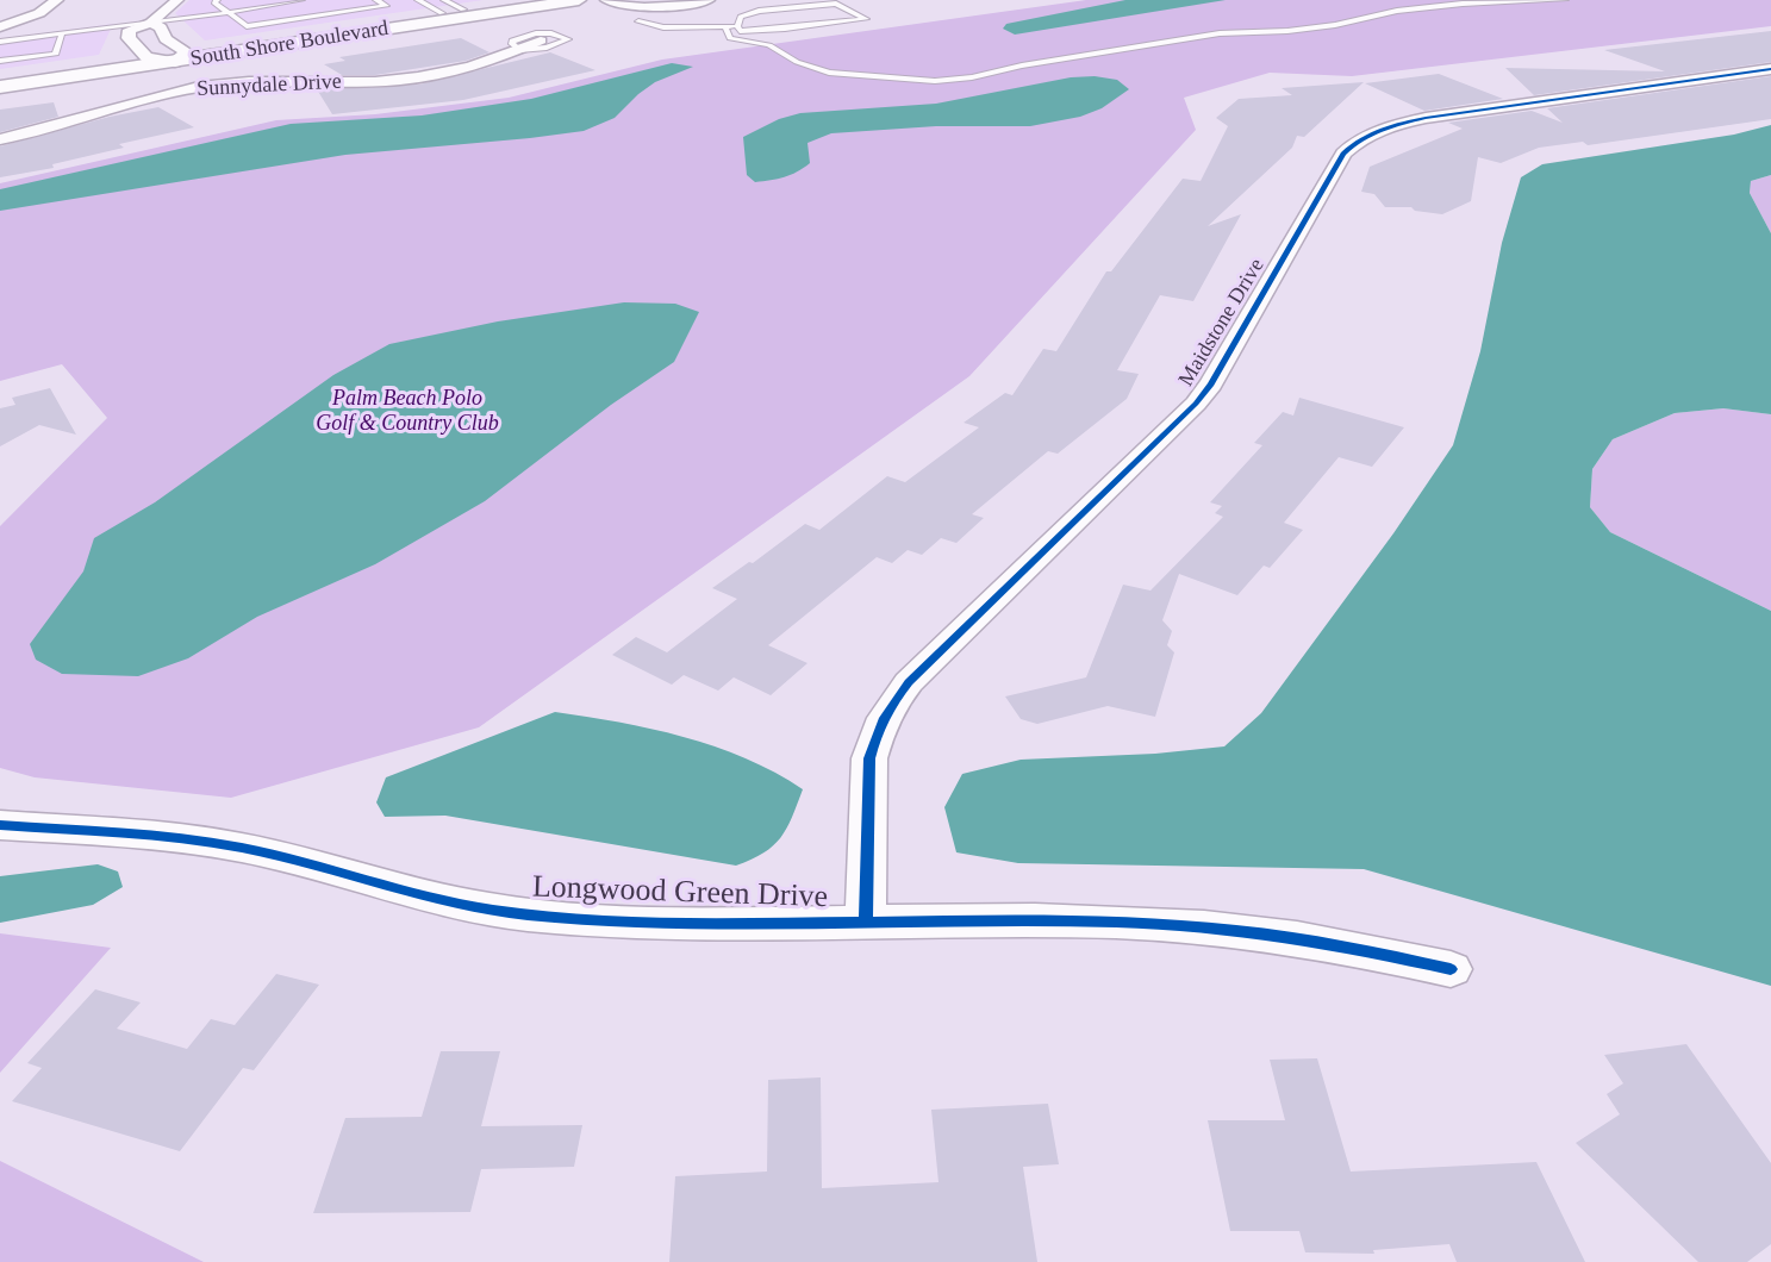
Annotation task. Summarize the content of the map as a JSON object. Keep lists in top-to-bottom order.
{
  "streets": {
    "street": [
      "South Shore Boulevard",
      "Sunnydale Drive",
      "Maidstone Drive",
      "Longwood Green Drive"
    ]
  },
  "crossings": [
    ["Maidstone Drive", "Longwood Green Drive"]
  ],
  "parks": ["Palm Beach Polo Golf & Country Club"]
}
